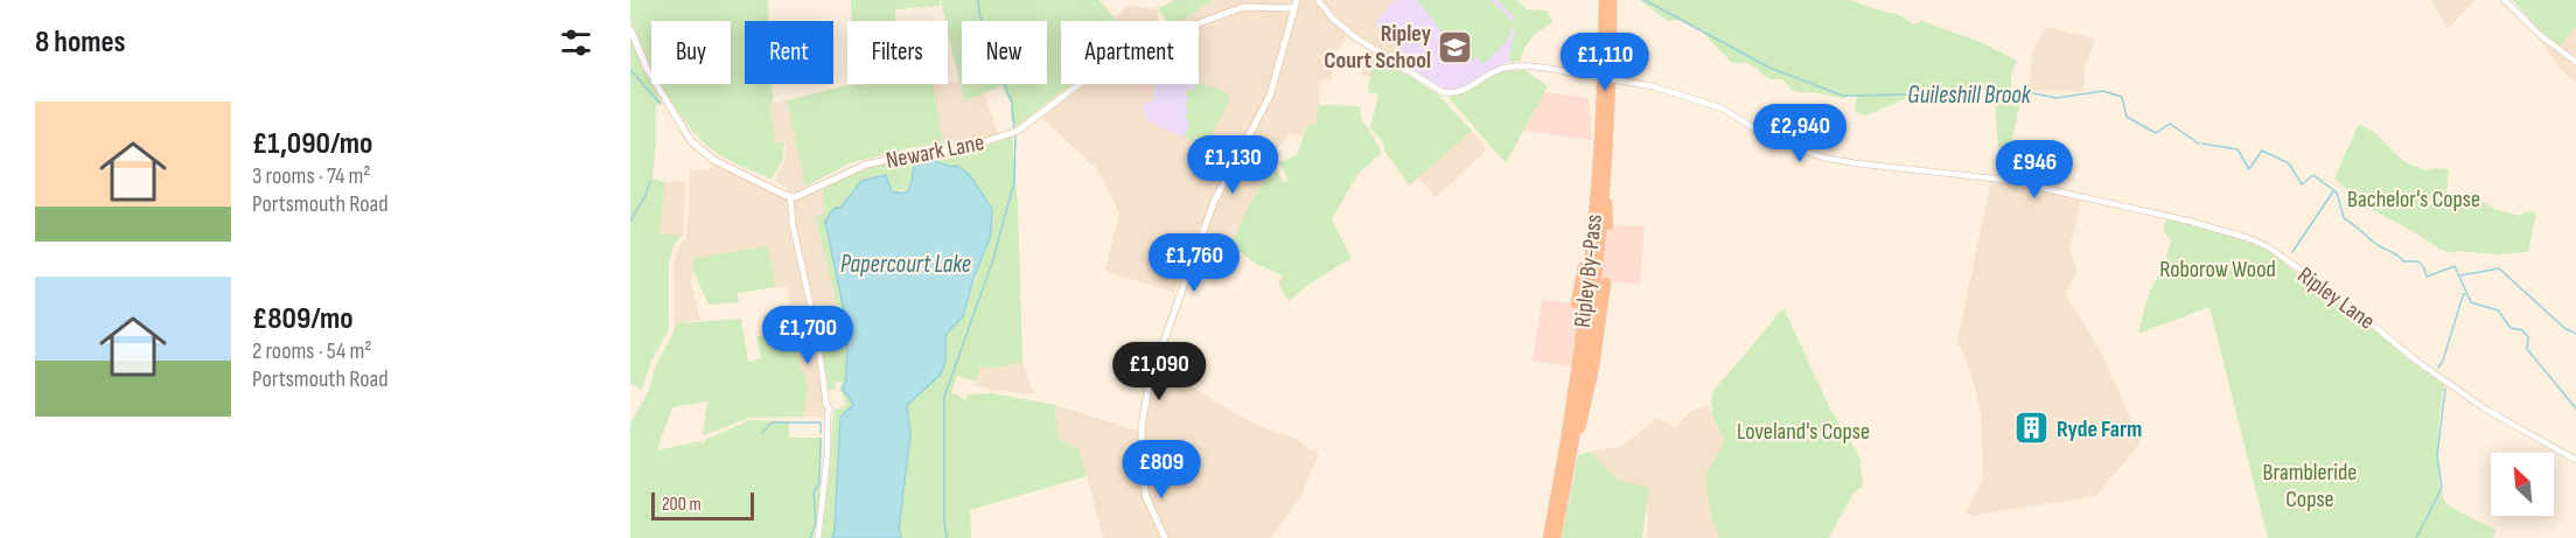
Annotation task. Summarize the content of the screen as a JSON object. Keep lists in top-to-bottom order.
{
  "streets": {
    "highway": ["Ripley By-Pass"],
    "main road": ["Newark Lane"],
    "street": ["Ripley Lane"]
  },
  "water": ["Guileshill Brook", "Papercourt Lake"],
  "parks": [
    "Bachelor's Copse",
    "Roborow Wood",
    "Loveland's Copse",
    "Brambleride Copse"
  ],
  "places": {
    "school or university": ["Ripley Court School"],
    "building": ["Ryde Farm"]
  },
  "scale_bar": "200 m",
  "north": "top left",
  "page": {
    "heading": "8 homes",
    "chip": [
      "Buy",
      "Rent",
      "Filters",
      "New",
      "Apartment"
    ],
    "price": [
      "£1,110",
      "£2,940",
      "£1,130",
      "£946",
      "£1,760",
      "£1,700",
      "£1,090",
      "£809"
    ],
    "list": [
      {
        "name": "£1,090/mo",
        "note": "3 rooms · 74 m² · Portsmouth Road"
      },
      {
        "name": "£809/mo",
        "note": "2 rooms · 54 m² · Portsmouth Road"
      }
    ],
    "scale": "200 m"
  }
}
